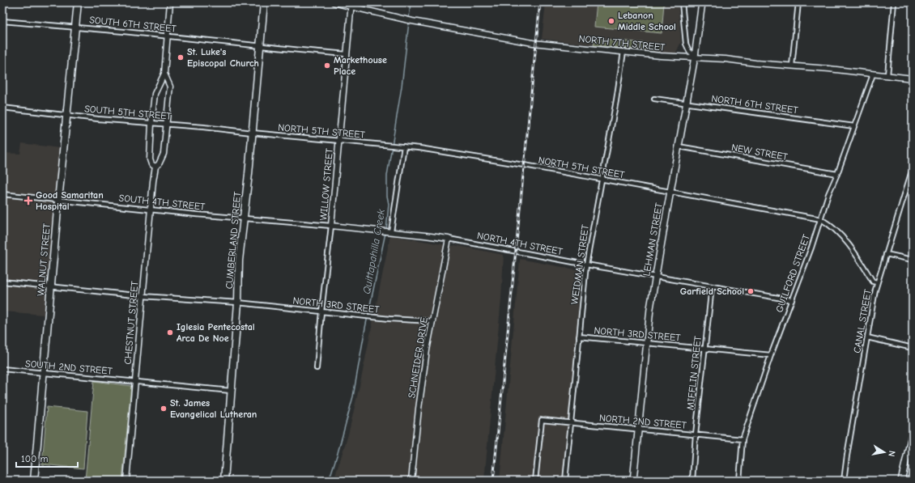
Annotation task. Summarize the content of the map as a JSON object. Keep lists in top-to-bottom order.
{
  "streets": {
    "highway": ["CUMBERLAND STREET", "WALNUT STREET"],
    "main road": ["LEHMAN STREET"],
    "street": [
      "SOUTH 6TH STREET",
      "NORTH 7TH STREET",
      "NORTH 6TH STREET",
      "SOUTH 5TH STREET",
      "NORTH 5TH STREET",
      "NEW STREET",
      "WILLOW STREET",
      "SOUTH 4TH STREET",
      "NORTH 4TH STREET",
      "WEIDMAN STREET",
      "GUILFORD STREET",
      "NORTH 3RD STREET",
      "CANAL STREET",
      "CHESTNUT STREET",
      "SCHNEIDER DRIVE",
      "SOUTH 2ND STREET",
      "MIFFLIN STREET",
      "NORTH 2ND STREET"
    ]
  },
  "crossings": [
    ["SOUTH 6TH STREET", "CUMBERLAND STREET"],
    ["SOUTH 6TH STREET", "WALNUT STREET"],
    ["SOUTH 6TH STREET", "CHESTNUT STREET"],
    ["NORTH 7TH STREET", "WILLOW STREET"],
    ["NORTH 7TH STREET", "LEHMAN STREET"],
    ["NORTH 7TH STREET", "WEIDMAN STREET"],
    ["NORTH 7TH STREET", "GUILFORD STREET"],
    ["NORTH 6TH STREET", "LEHMAN STREET"],
    ["NORTH 6TH STREET", "GUILFORD STREET"],
    ["SOUTH 5TH STREET", "NORTH 5TH STREET"],
    ["SOUTH 5TH STREET", "CUMBERLAND STREET"],
    ["SOUTH 5TH STREET", "WALNUT STREET"],
    ["SOUTH 5TH STREET", "CHESTNUT STREET"],
    ["NORTH 5TH STREET", "WILLOW STREET"],
    ["NORTH 5TH STREET", "LEHMAN STREET"],
    ["NORTH 5TH STREET", "CUMBERLAND STREET"],
    ["NORTH 5TH STREET", "WEIDMAN STREET"],
    ["NORTH 5TH STREET", "GUILFORD STREET"],
    ["NORTH 5TH STREET", "CANAL STREET"],
    ["NEW STREET", "LEHMAN STREET"],
    ["NEW STREET", "GUILFORD STREET"],
    ["WILLOW STREET", "NORTH 4TH STREET"],
    ["WILLOW STREET", "NORTH 3RD STREET"],
    ["SOUTH 4TH STREET", "CUMBERLAND STREET"],
    ["SOUTH 4TH STREET", "NORTH 4TH STREET"],
    ["SOUTH 4TH STREET", "WALNUT STREET"],
    ["SOUTH 4TH STREET", "CHESTNUT STREET"],
    ["LEHMAN STREET", "NORTH 4TH STREET"],
    ["LEHMAN STREET", "NORTH 3RD STREET"],
    ["LEHMAN STREET", "NORTH 2ND STREET"],
    ["CUMBERLAND STREET", "NORTH 4TH STREET"],
    ["CUMBERLAND STREET", "NORTH 3RD STREET"],
    ["CUMBERLAND STREET", "SOUTH 2ND STREET"],
    ["NORTH 4TH STREET", "WEIDMAN STREET"],
    ["NORTH 4TH STREET", "GUILFORD STREET"],
    ["NORTH 4TH STREET", "SCHNEIDER DRIVE"],
    ["NORTH 4TH STREET", "MIFFLIN STREET"],
    ["WALNUT STREET", "NORTH 3RD STREET"],
    ["WALNUT STREET", "SOUTH 2ND STREET"],
    ["WEIDMAN STREET", "NORTH 3RD STREET"],
    ["WEIDMAN STREET", "NORTH 2ND STREET"],
    ["GUILFORD STREET", "NORTH 3RD STREET"],
    ["GUILFORD STREET", "NORTH 2ND STREET"],
    ["NORTH 3RD STREET", "CHESTNUT STREET"],
    ["NORTH 3RD STREET", "SCHNEIDER DRIVE"],
    ["NORTH 3RD STREET", "MIFFLIN STREET"],
    ["CHESTNUT STREET", "SOUTH 2ND STREET"],
    ["MIFFLIN STREET", "NORTH 2ND STREET"]
  ],
  "water": ["Quittapahilla Creek"],
  "places": {
    "other": [
      "Lebanon Middle School",
      "St. Luke's Episcopal Church",
      "Markethouse Place",
      "Garfield School",
      "Iglesia Pentecostal Arca De Noe",
      "St. James Evangelical Lutheran"
    ],
    "health": ["Good Samaritan Hospital"]
  },
  "scale_bar": "100 m",
  "north": "right"
}
